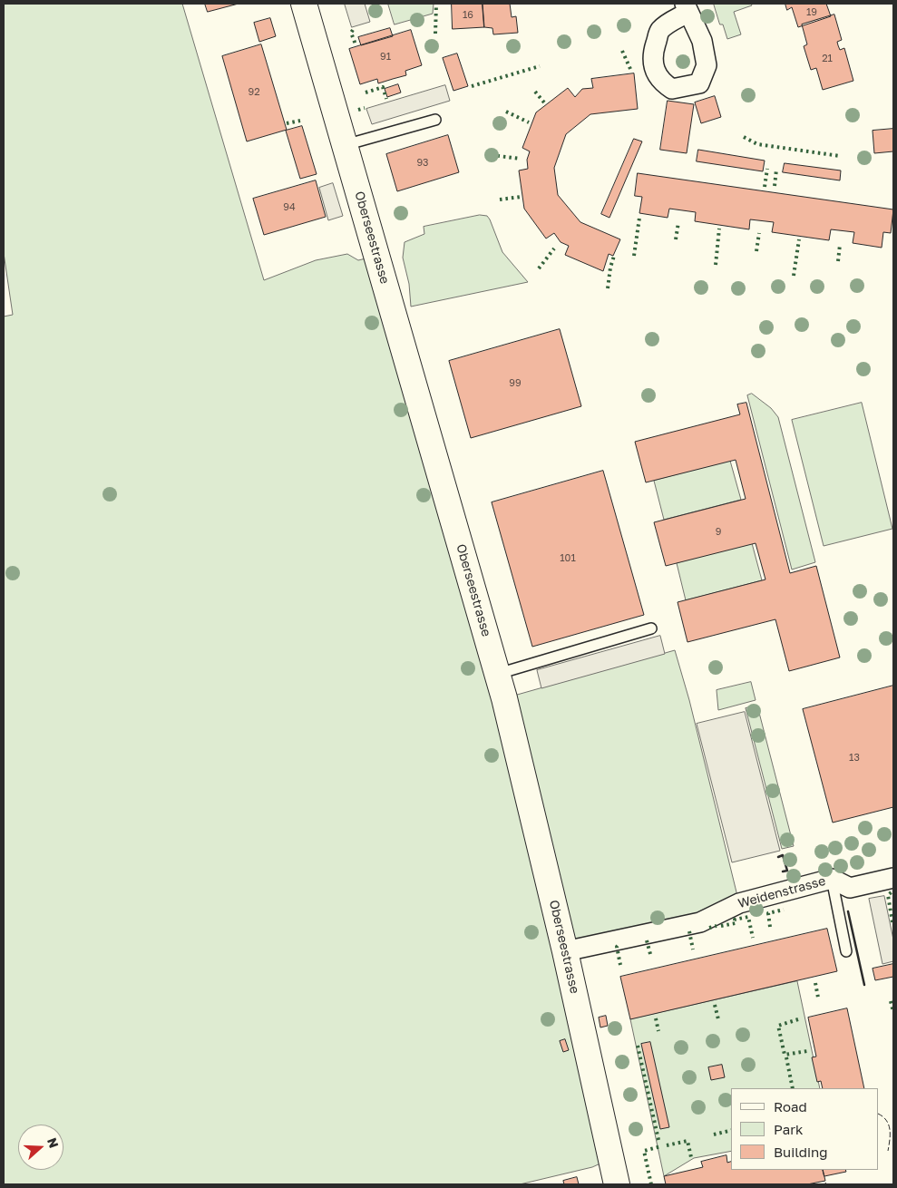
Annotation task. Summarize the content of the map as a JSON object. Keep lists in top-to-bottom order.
{
  "streets": {
    "street": ["Oberseestrasse", "Weidenstrasse"]
  },
  "crossings": [
    ["Oberseestrasse", "Weidenstrasse"]
  ],
  "house_numbers": [
    "19",
    "16",
    "91",
    "21",
    "92",
    "93",
    "94",
    "99",
    "9",
    "101",
    "13"
  ],
  "legend": ["Road", "Park", "Building"],
  "north": "right"
}
